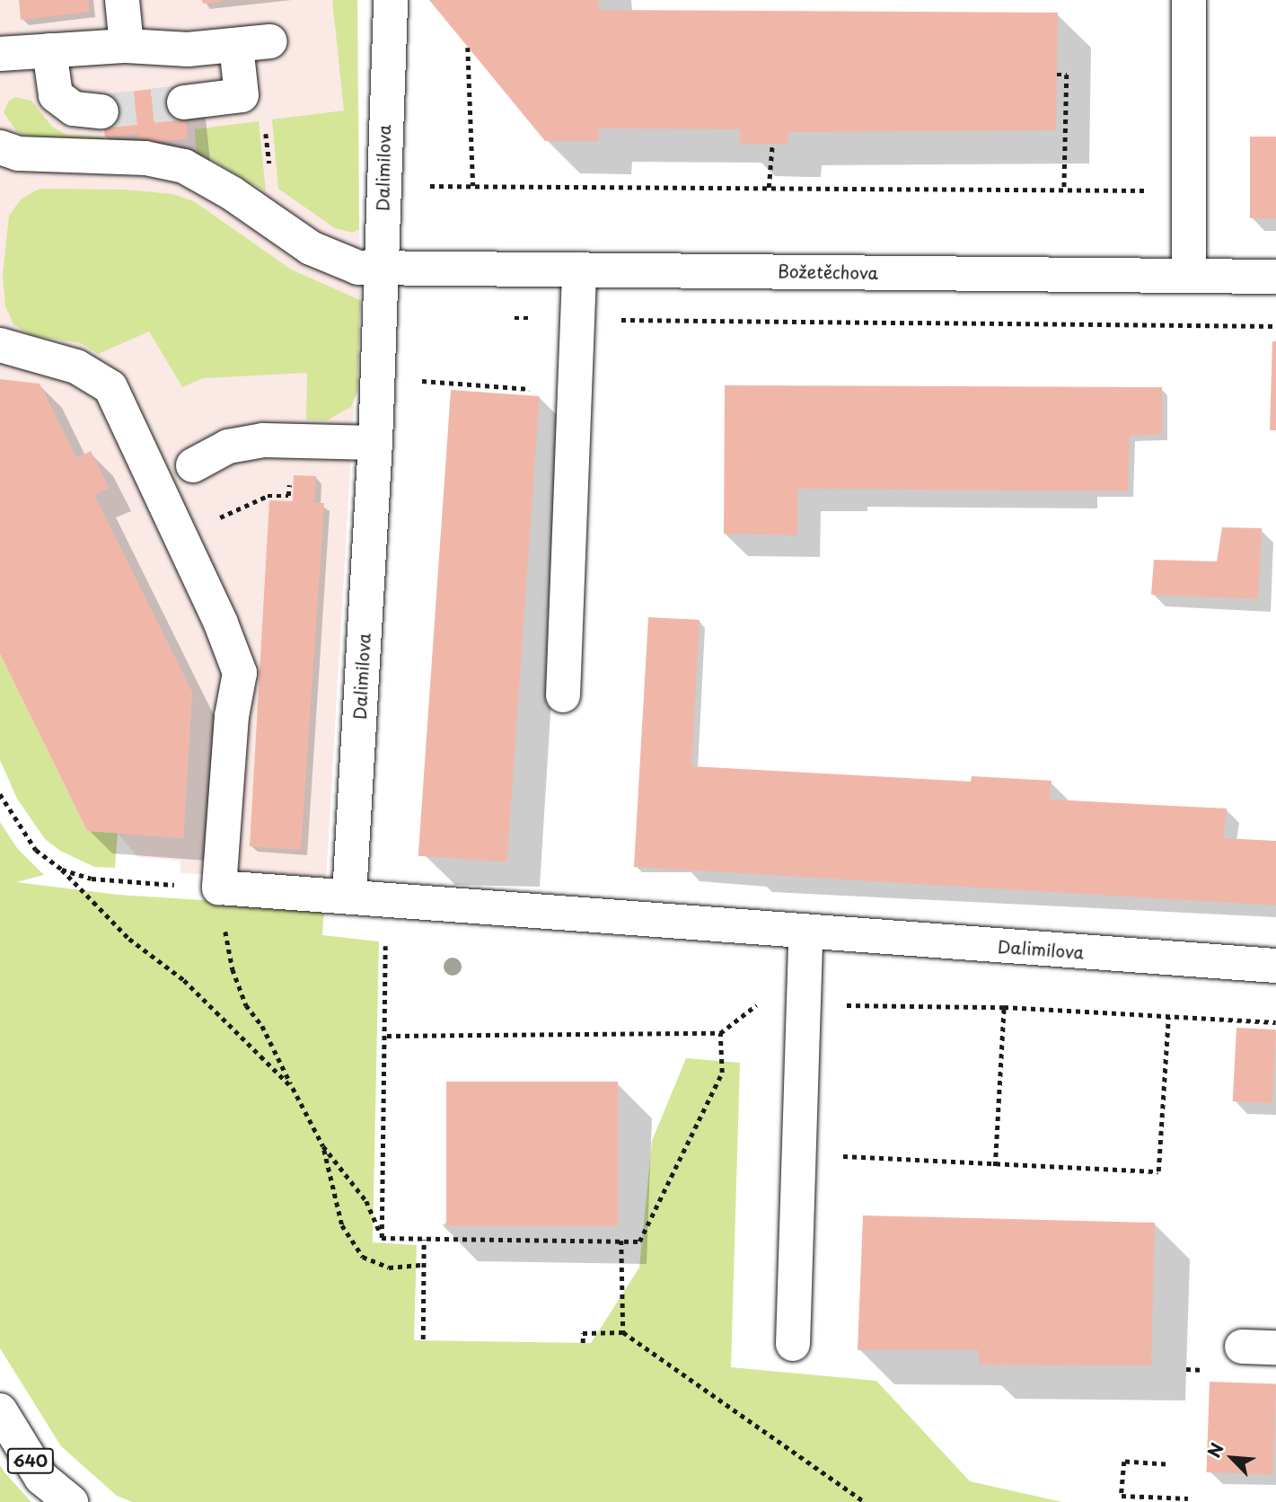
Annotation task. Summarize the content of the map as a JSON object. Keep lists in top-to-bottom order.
{
  "streets": {
    "main road": ["Dalimilova", "Božetěchova", "640"]
  },
  "crossings": [
    ["Dalimilova", "Božetěchova"]
  ],
  "north": "top left"
}
